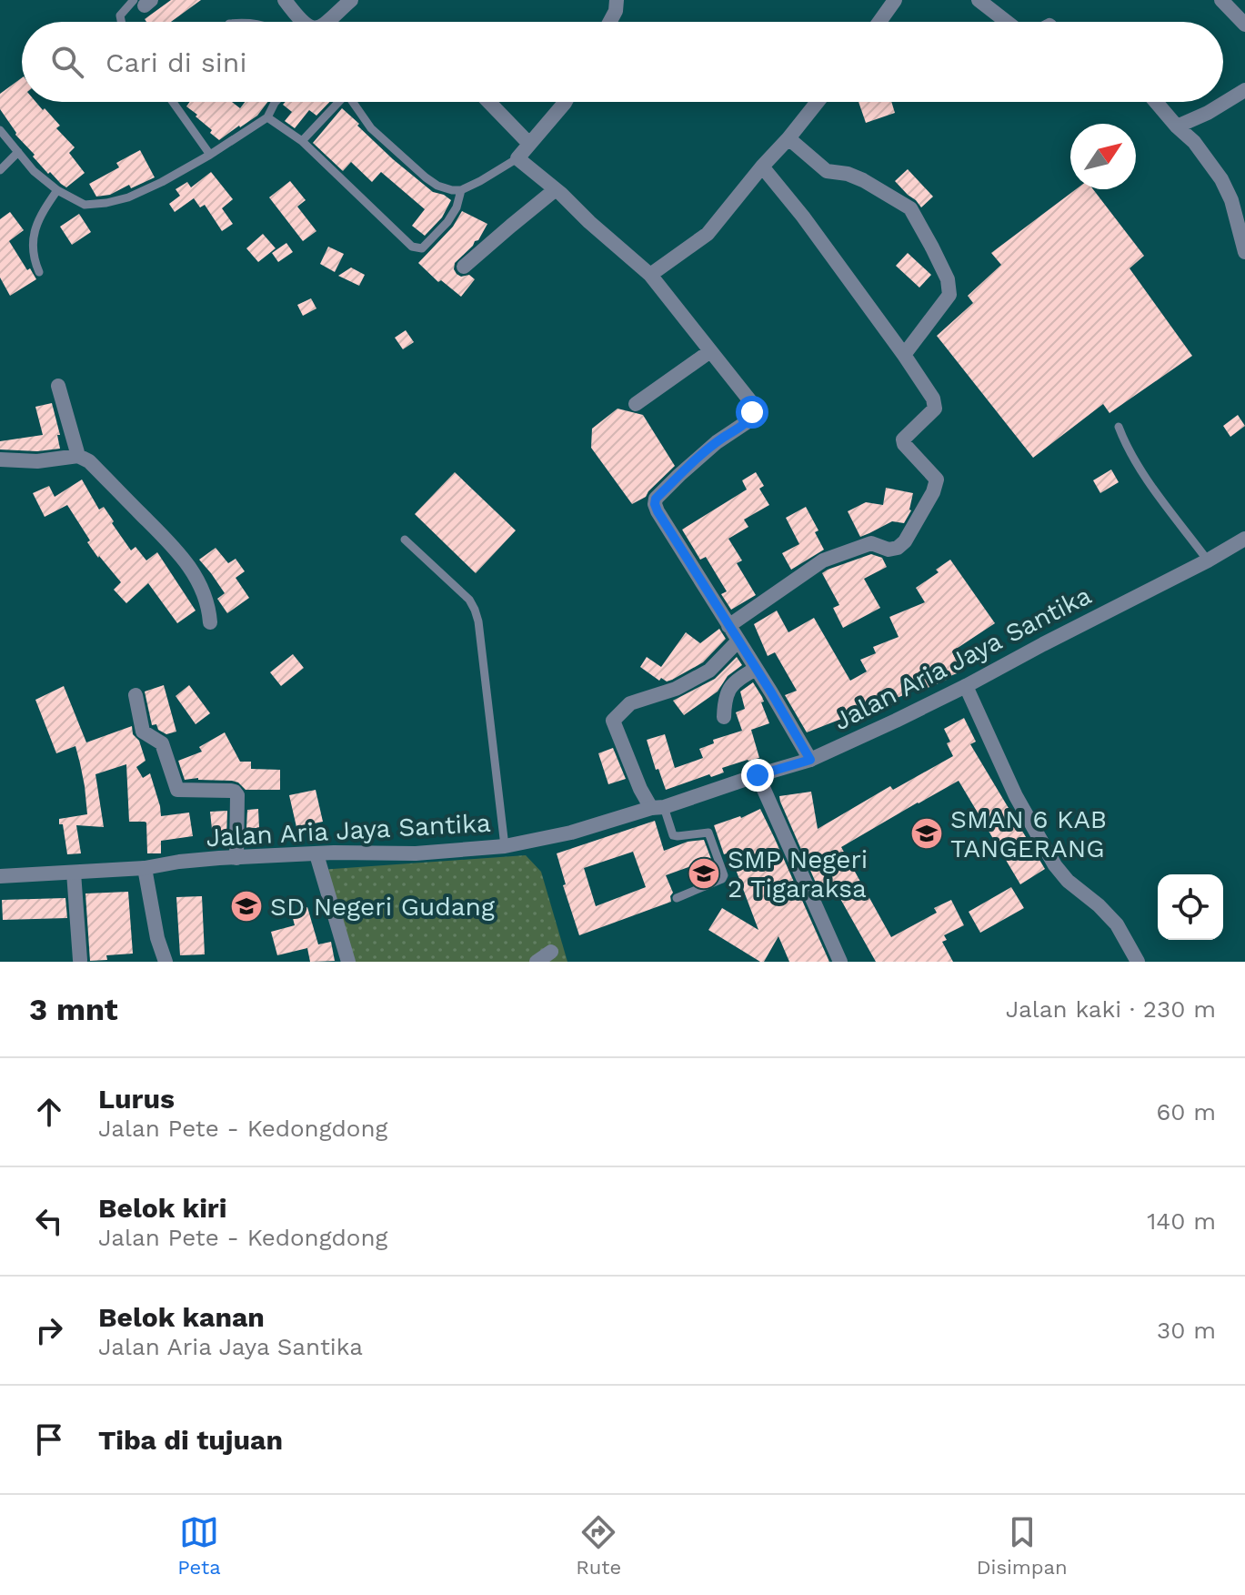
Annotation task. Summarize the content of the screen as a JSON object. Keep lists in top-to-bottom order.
{
  "streets": {
    "street": ["Jalan Aria Jaya Santika"]
  },
  "places": {
    "school or university": ["SMAN 6 KAB TANGERANG", "SMP Negeri 2 Tigaraksa", "SD Negeri Gudang"]
  },
  "north": "top right",
  "page": {
    "search": "Cari di sini",
    "heading": ["3 mnt", "Jalan kaki · 230 m"],
    "list": [
      ["Lurus", "Jalan Pete - Kedongdong", "60 m"],
      ["Belok kiri", "Jalan Pete - Kedongdong", "140 m"],
      ["Belok kanan", "Jalan Aria Jaya Santika", "30 m"],
      "Tiba di tujuan"
    ],
    "nav": ["Peta", "Rute", "Disimpan"]
  }
}
